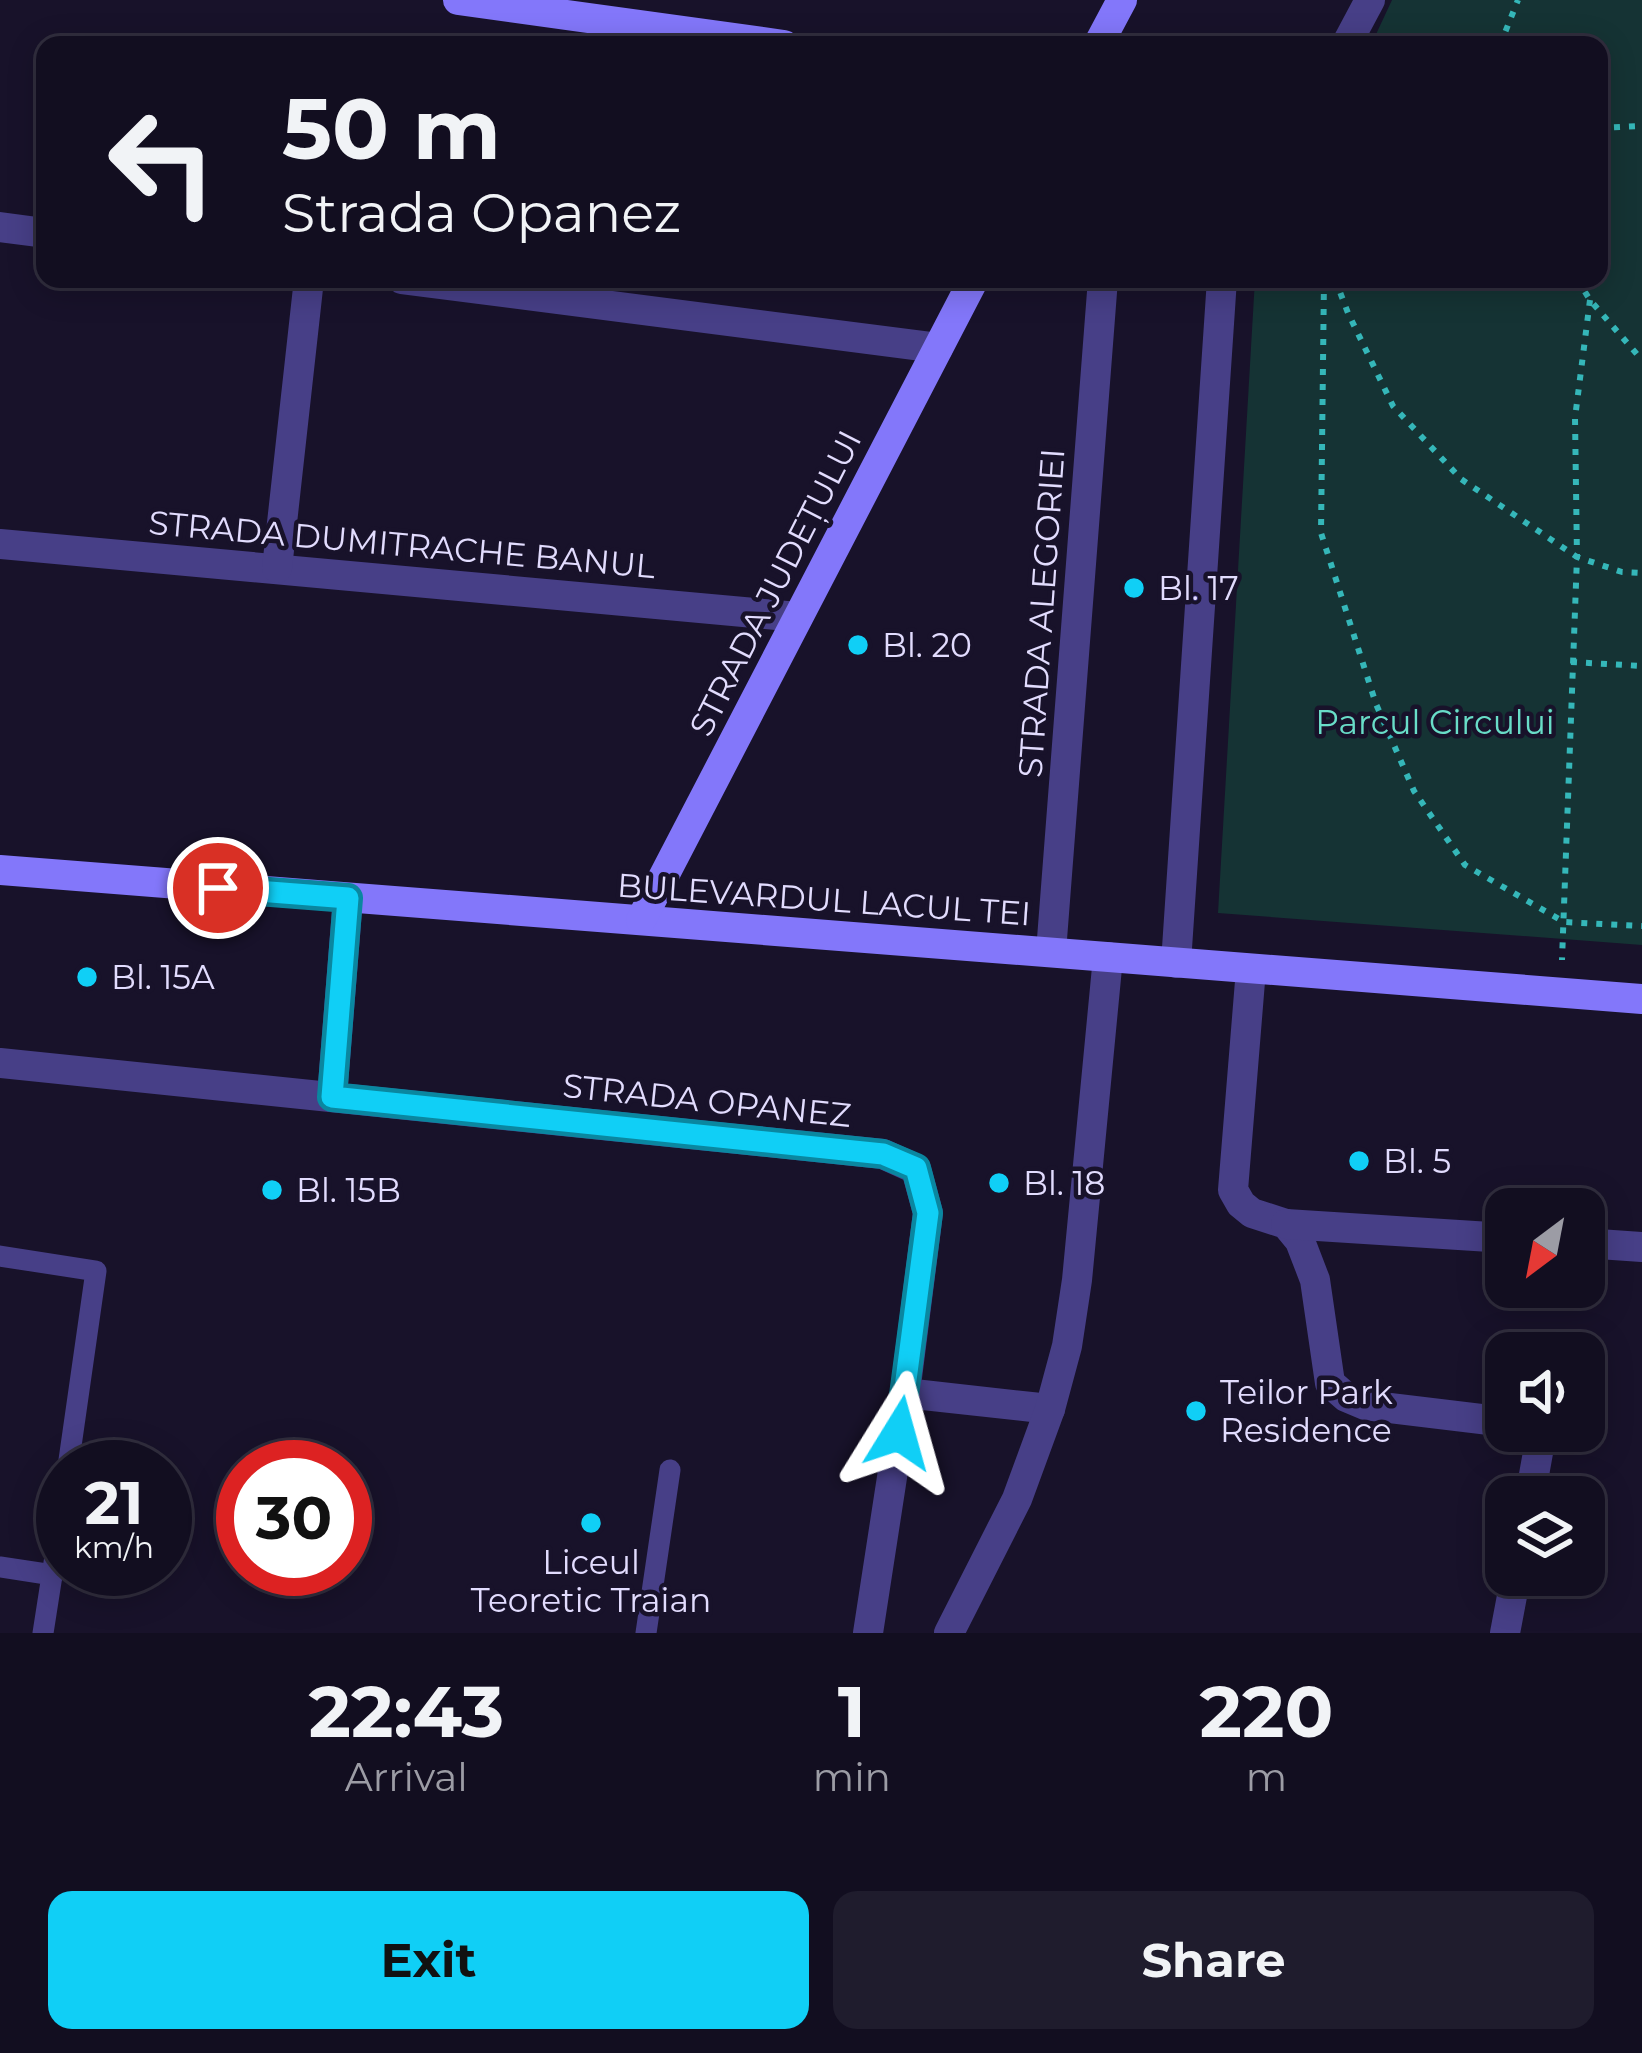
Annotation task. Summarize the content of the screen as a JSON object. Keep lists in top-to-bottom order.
{
  "streets": {
    "main road": ["STRADA JUDEȚULUI", "BULEVARDUL LACUL TEI"],
    "street": ["STRADA DUMITRACHE BANUL", "STRADA ALEGORIEI", "STRADA OPANEZ"]
  },
  "crossings": [
    ["STRADA DUMITRACHE BANUL", "STRADA JUDEȚULUI"],
    ["STRADA JUDEȚULUI", "BULEVARDUL LACUL TEI"],
    ["STRADA ALEGORIEI", "BULEVARDUL LACUL TEI"]
  ],
  "parks": ["Parcul Circului"],
  "places": [
    "Bl. 17",
    "Bl. 20",
    "Bl. 15A",
    "Bl. 5",
    "Bl. 18",
    "Bl. 15B",
    "Teilor Park Residence",
    "Liceul Teoretic Traian"
  ],
  "north": "bottom left",
  "page": {
    "turn": ["50 m", "Strada Opanez"],
    "speed": "21 km/h",
    "limit": "30",
    "eta": [
      "22:43",
      "Arrival",
      "1",
      "min",
      "220",
      "m"
    ],
    "buttons": ["Exit", "Share"]
  }
}
